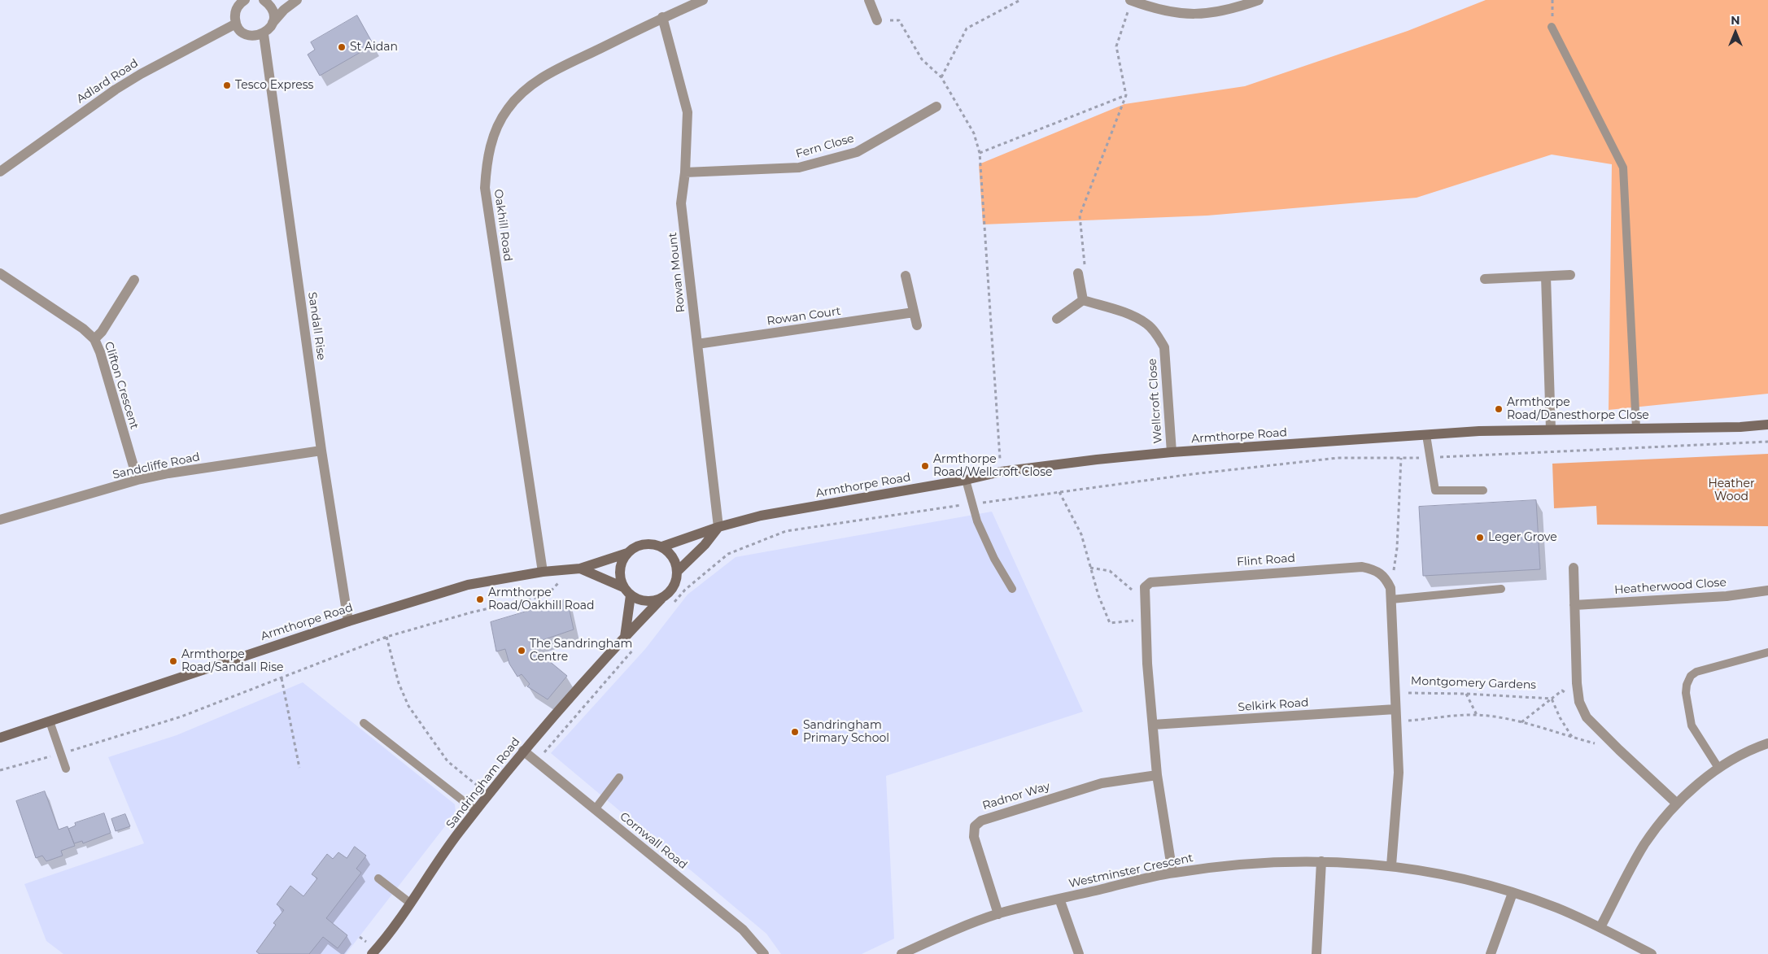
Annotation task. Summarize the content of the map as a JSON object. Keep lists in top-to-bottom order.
{
  "streets": {
    "street": [
      "Adlard Road",
      "Fern Close",
      "Oakhill Road",
      "Rowan Mount",
      "Rowan Court",
      "Sandall Rise",
      "Clifton Crescent",
      "Wellcroft Close",
      "Armthorpe Road",
      "Sandcliffe Road",
      "Flint Road",
      "Heatherwood Close",
      "Selkirk Road",
      "Sandringham Road",
      "Radnor Way",
      "Cornwall Road",
      "Westminster Crescent"
    ],
    "path": ["Montgomery Gardens"]
  },
  "crossings": [
    ["Fern Close", "Rowan Mount"],
    ["Oakhill Road", "Rowan Mount"],
    ["Oakhill Road", "Armthorpe Road"],
    ["Rowan Mount", "Rowan Court"],
    ["Rowan Mount", "Armthorpe Road"],
    ["Sandall Rise", "Armthorpe Road"],
    ["Sandall Rise", "Sandcliffe Road"],
    ["Clifton Crescent", "Sandcliffe Road"],
    ["Wellcroft Close", "Armthorpe Road"],
    ["Armthorpe Road", "Sandringham Road"],
    ["Flint Road", "Selkirk Road"],
    ["Flint Road", "Radnor Way"],
    ["Flint Road", "Westminster Crescent"],
    ["Sandringham Road", "Cornwall Road"],
    ["Radnor Way", "Westminster Crescent"]
  ],
  "parks": ["Heather Wood"],
  "places": [
    "St Aidan",
    "Tesco Express",
    "Armthorpe Road/Danesthorpe Close",
    "Armthorpe Road/Wellcroft Close",
    "Leger Grove",
    "Armthorpe Road/Oakhill Road",
    "The Sandringham Centre",
    "Armthorpe Road/Sandall Rise",
    "Sandringham Primary School"
  ],
  "north": "top"
}
